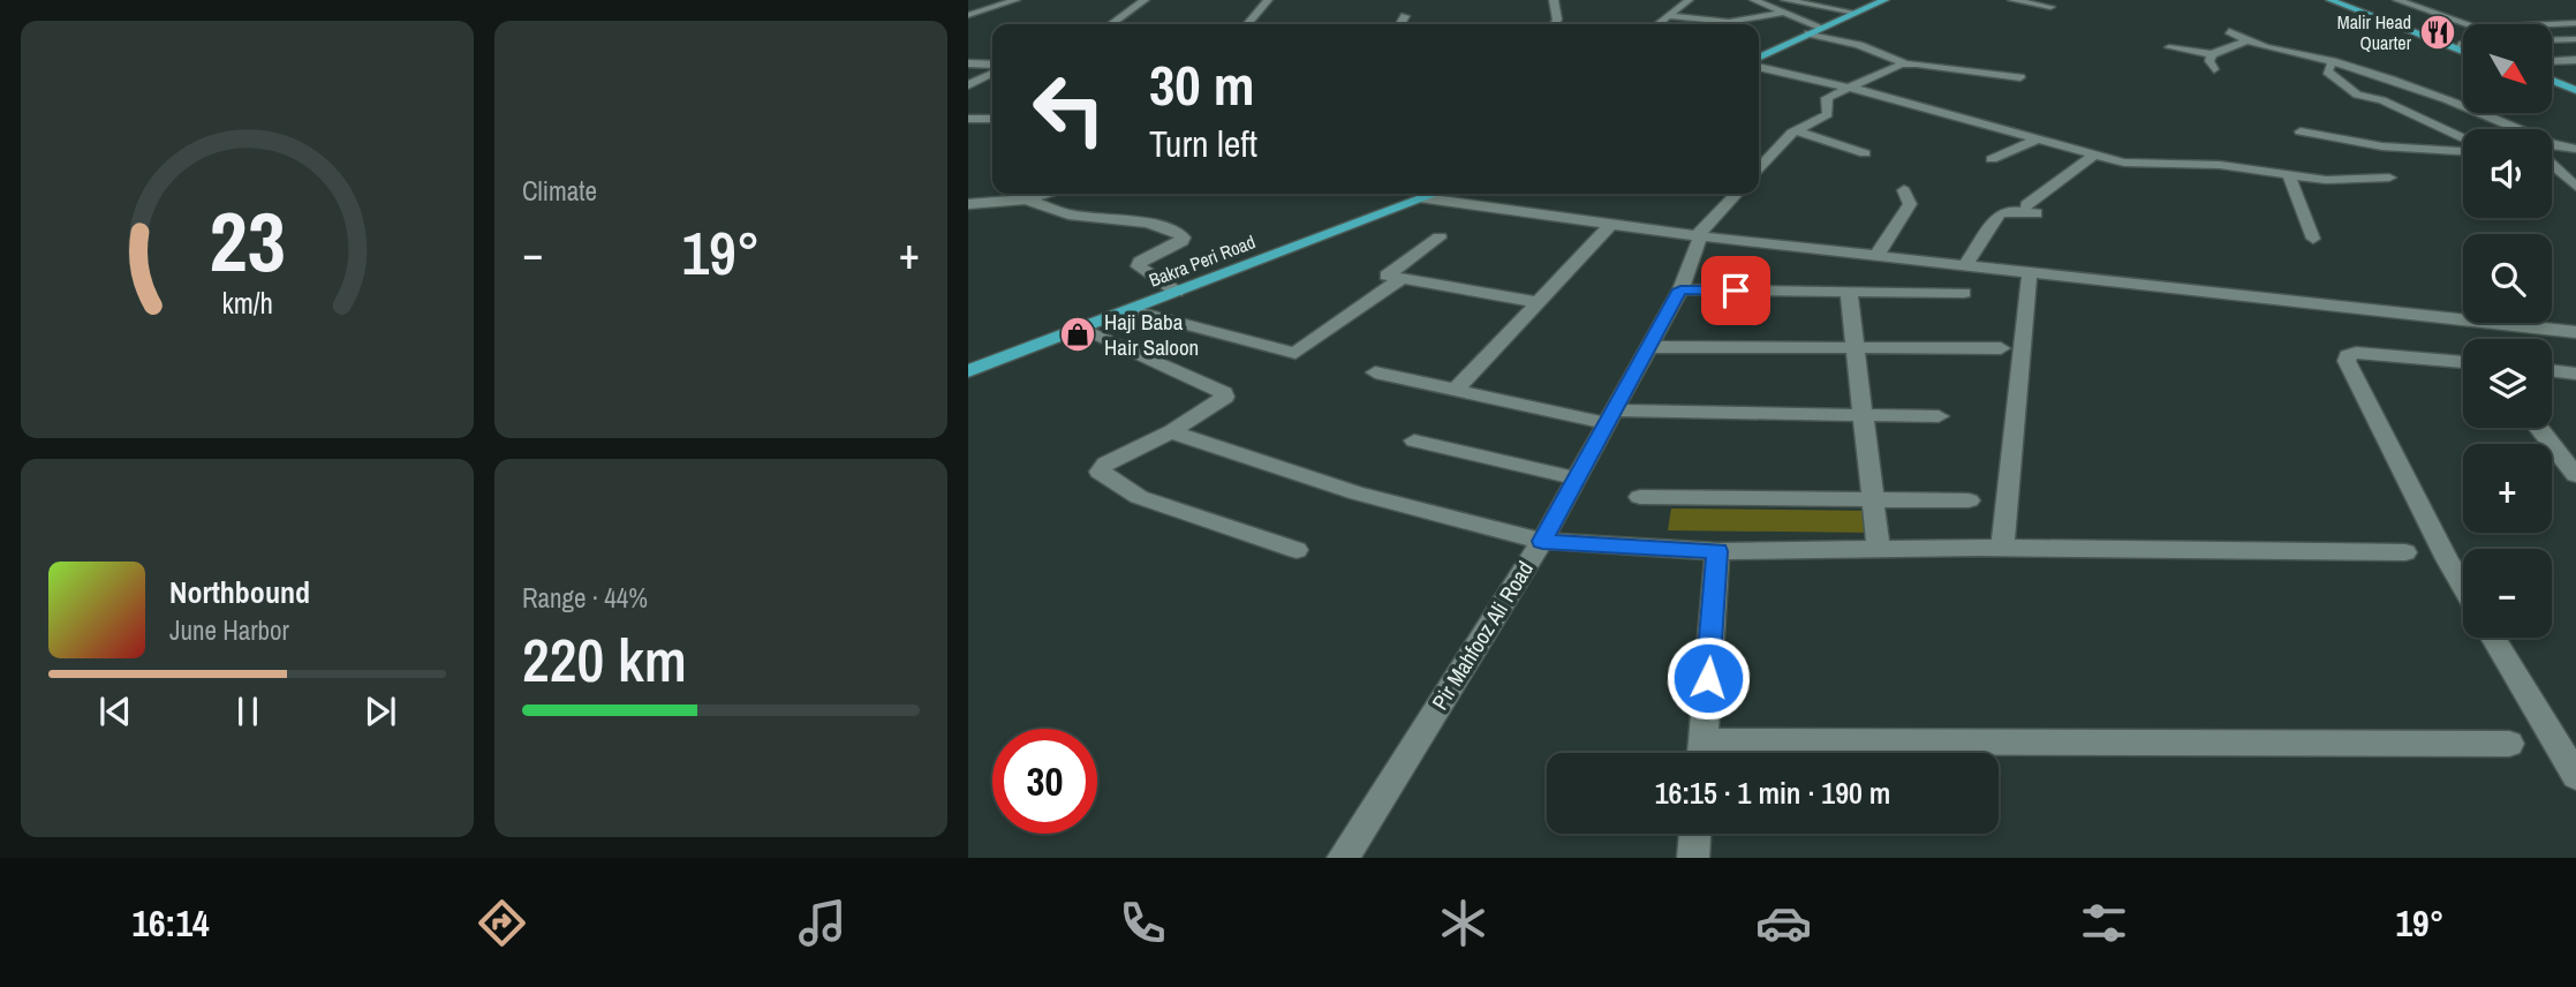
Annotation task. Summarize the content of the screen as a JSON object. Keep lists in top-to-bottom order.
{
  "streets": {
    "main road": ["Bakra Peri Road"],
    "street": ["Pir Mahfooz Ali Road"]
  },
  "places": {
    "restaurant": ["Malir Head Quarter"],
    "shop": ["Haji Baba Hair Saloon"]
  },
  "north": "bottom right",
  "page": {
    "tile": [
      "Climate",
      ["Range · 44%", "220 km"]
    ],
    "map_buttons": ["+", "−"],
    "turn": ["30 m", "Turn left"],
    "heat": ["−", "19°", "+"],
    "song": ["Northbound", "June Harbor"],
    "limit": "30",
    "trip": "16:15 · 1 min · 190 m",
    "tabs": ["16:14", "19°"],
    "gauge": ["23", "km/h"]
  }
}
